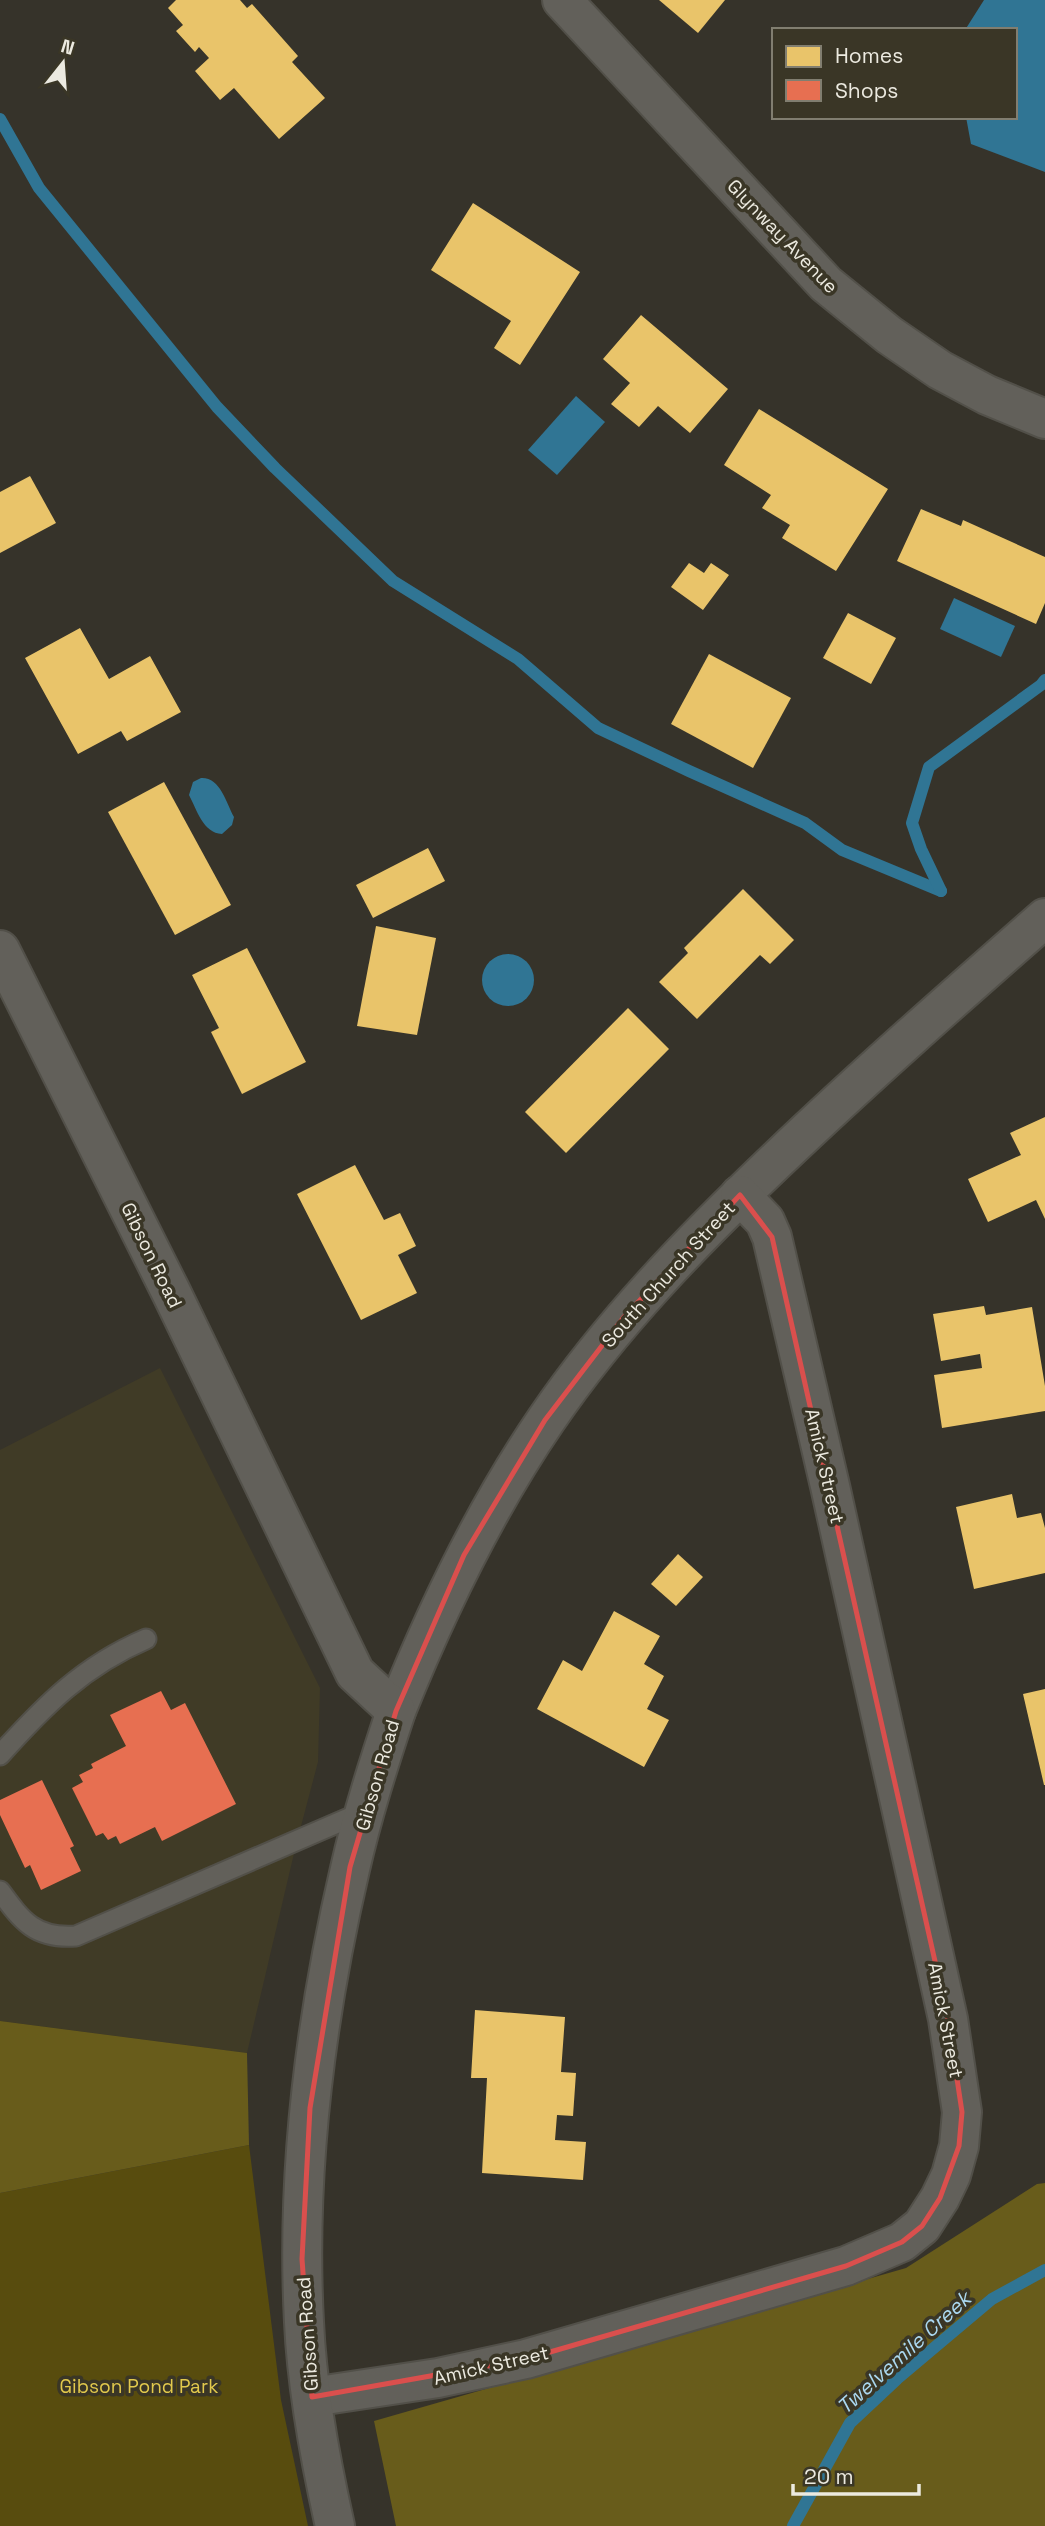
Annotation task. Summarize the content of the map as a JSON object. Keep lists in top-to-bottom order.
{
  "streets": {
    "street": [
      "Glynway Avenue",
      "Gibson Road",
      "South Church Street",
      "Amick Street"
    ]
  },
  "crossings": [
    ["Gibson Road", "South Church Street"],
    ["Gibson Road", "Amick Street"],
    ["South Church Street", "Amick Street"]
  ],
  "water": ["Twelvemile Creek"],
  "parks": ["Gibson Pond Park"],
  "legend": ["Homes", "Shops"],
  "scale_bar": "20 m",
  "north": "top"
}
